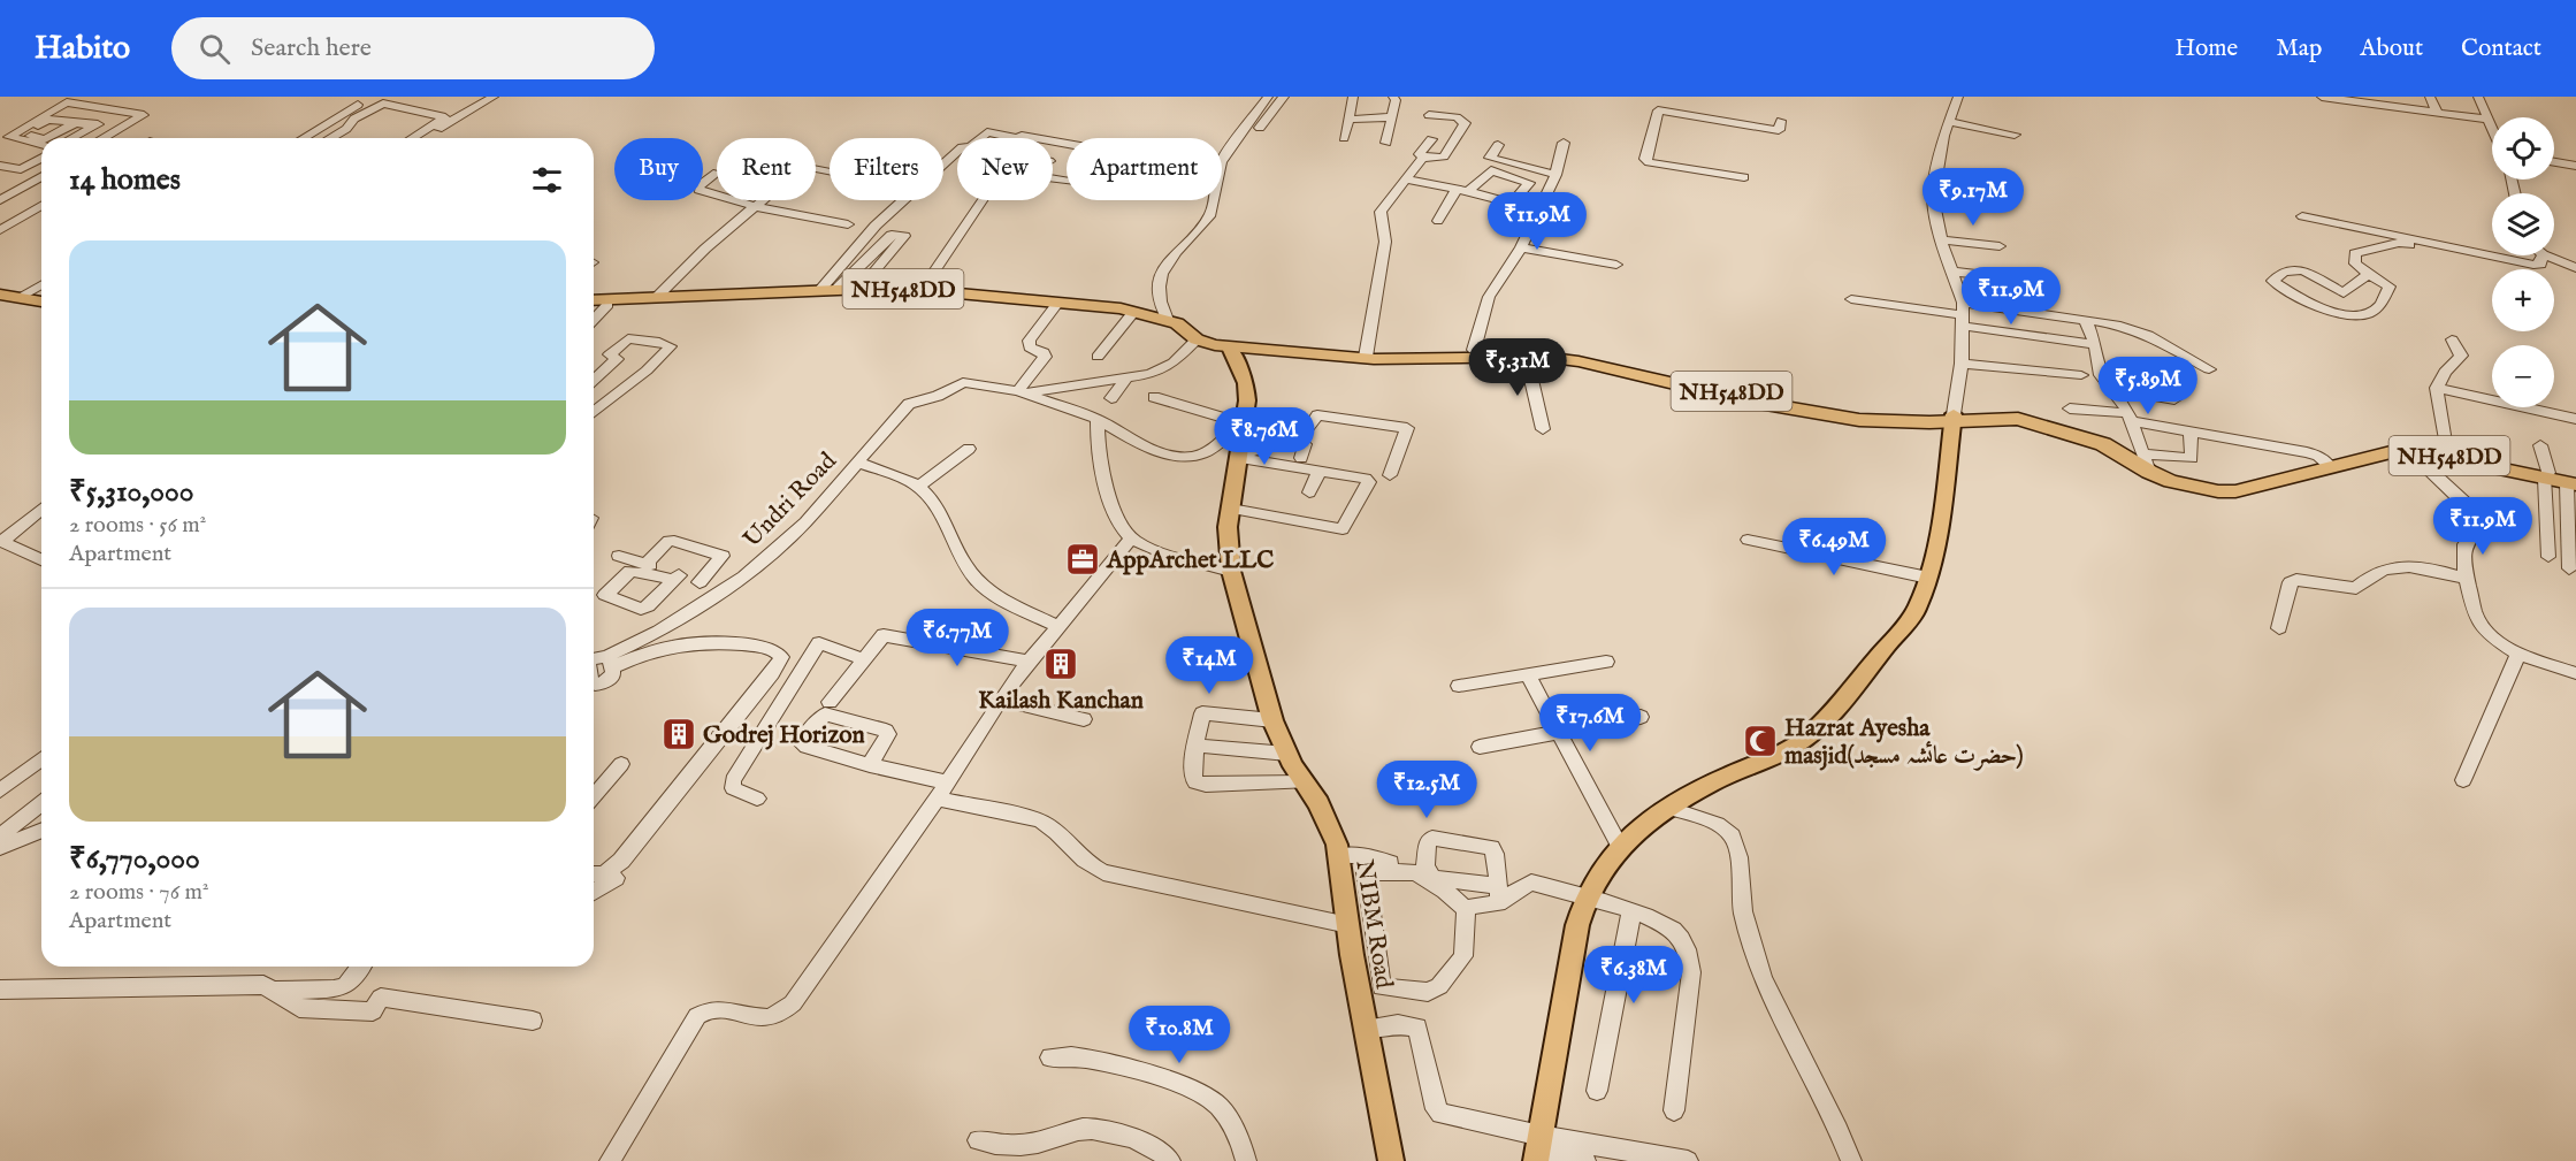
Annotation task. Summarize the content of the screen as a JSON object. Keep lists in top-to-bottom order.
{
  "streets": {
    "highway": ["NH548DD"],
    "main road": ["NIBM Road"],
    "street": ["Undri Road"]
  },
  "crossings": [
    ["NH548DD", "Undri Road"],
    ["NH548DD", "NIBM Road"],
    ["Undri Road", "NIBM Road"]
  ],
  "places": {
    "office": ["AppArchet LLC"],
    "building": ["Kailash Kanchan", "Godrej Horizon"],
    "mosque": ["Hazrat Ayesha masjid(حضرت عائشہ مسجد)"]
  },
  "page": {
    "header": "Habito",
    "search": "Search here",
    "nav": [
      "Home",
      "Map",
      "About",
      "Contact"
    ],
    "map_buttons": ["+", "−"],
    "chip": [
      "Buy",
      "Rent",
      "Filters",
      "New",
      "Apartment"
    ],
    "heading": "14 homes",
    "price": [
      "₹9.17M",
      "₹11.9M",
      "₹11.9M",
      "₹5.31M",
      "₹5.89M",
      "₹8.76M",
      "₹11.9M",
      "₹6.49M",
      "₹6.77M",
      "₹14M",
      "₹17.6M",
      "₹12.5M",
      "₹6.38M",
      "₹10.8M"
    ],
    "list": [
      {
        "name": "₹5,310,000",
        "note": "2 rooms · 56 m² · Apartment"
      },
      {
        "name": "₹6,770,000",
        "note": "2 rooms · 76 m² · Apartment"
      }
    ]
  }
}
